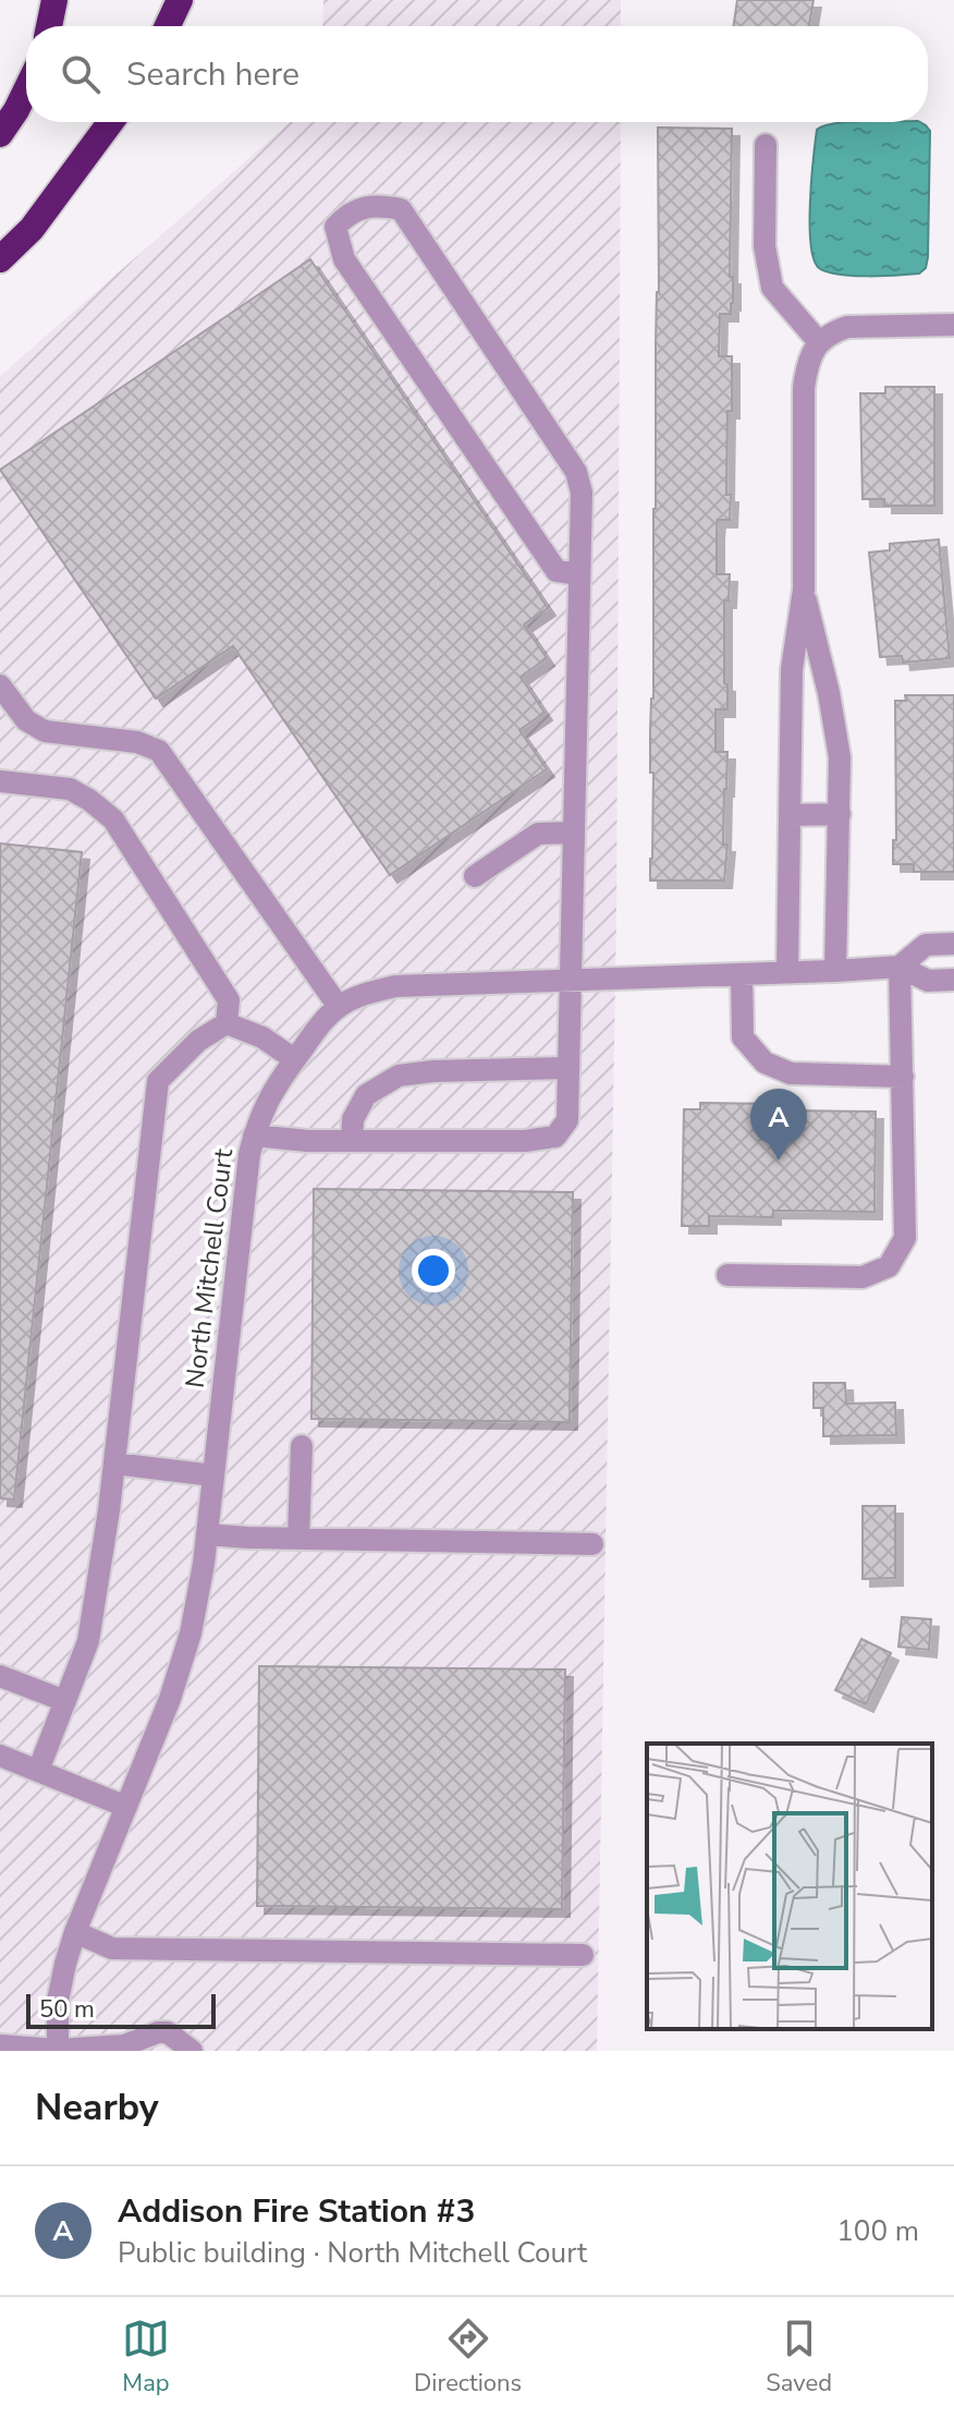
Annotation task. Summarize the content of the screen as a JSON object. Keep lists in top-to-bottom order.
{
  "streets": {
    "street": ["North Mitchell Court"]
  },
  "scale_bar": "50 m",
  "page": {
    "search": "Search here",
    "pins": "A",
    "scale": "50 m",
    "heading": "Nearby",
    "list": [
      {
        "mark": "A",
        "name": "Addison Fire Station #3",
        "note": "Public building · North Mitchell Court",
        "value": "100 m"
      }
    ],
    "nav": ["Map", "Directions", "Saved"]
  }
}
